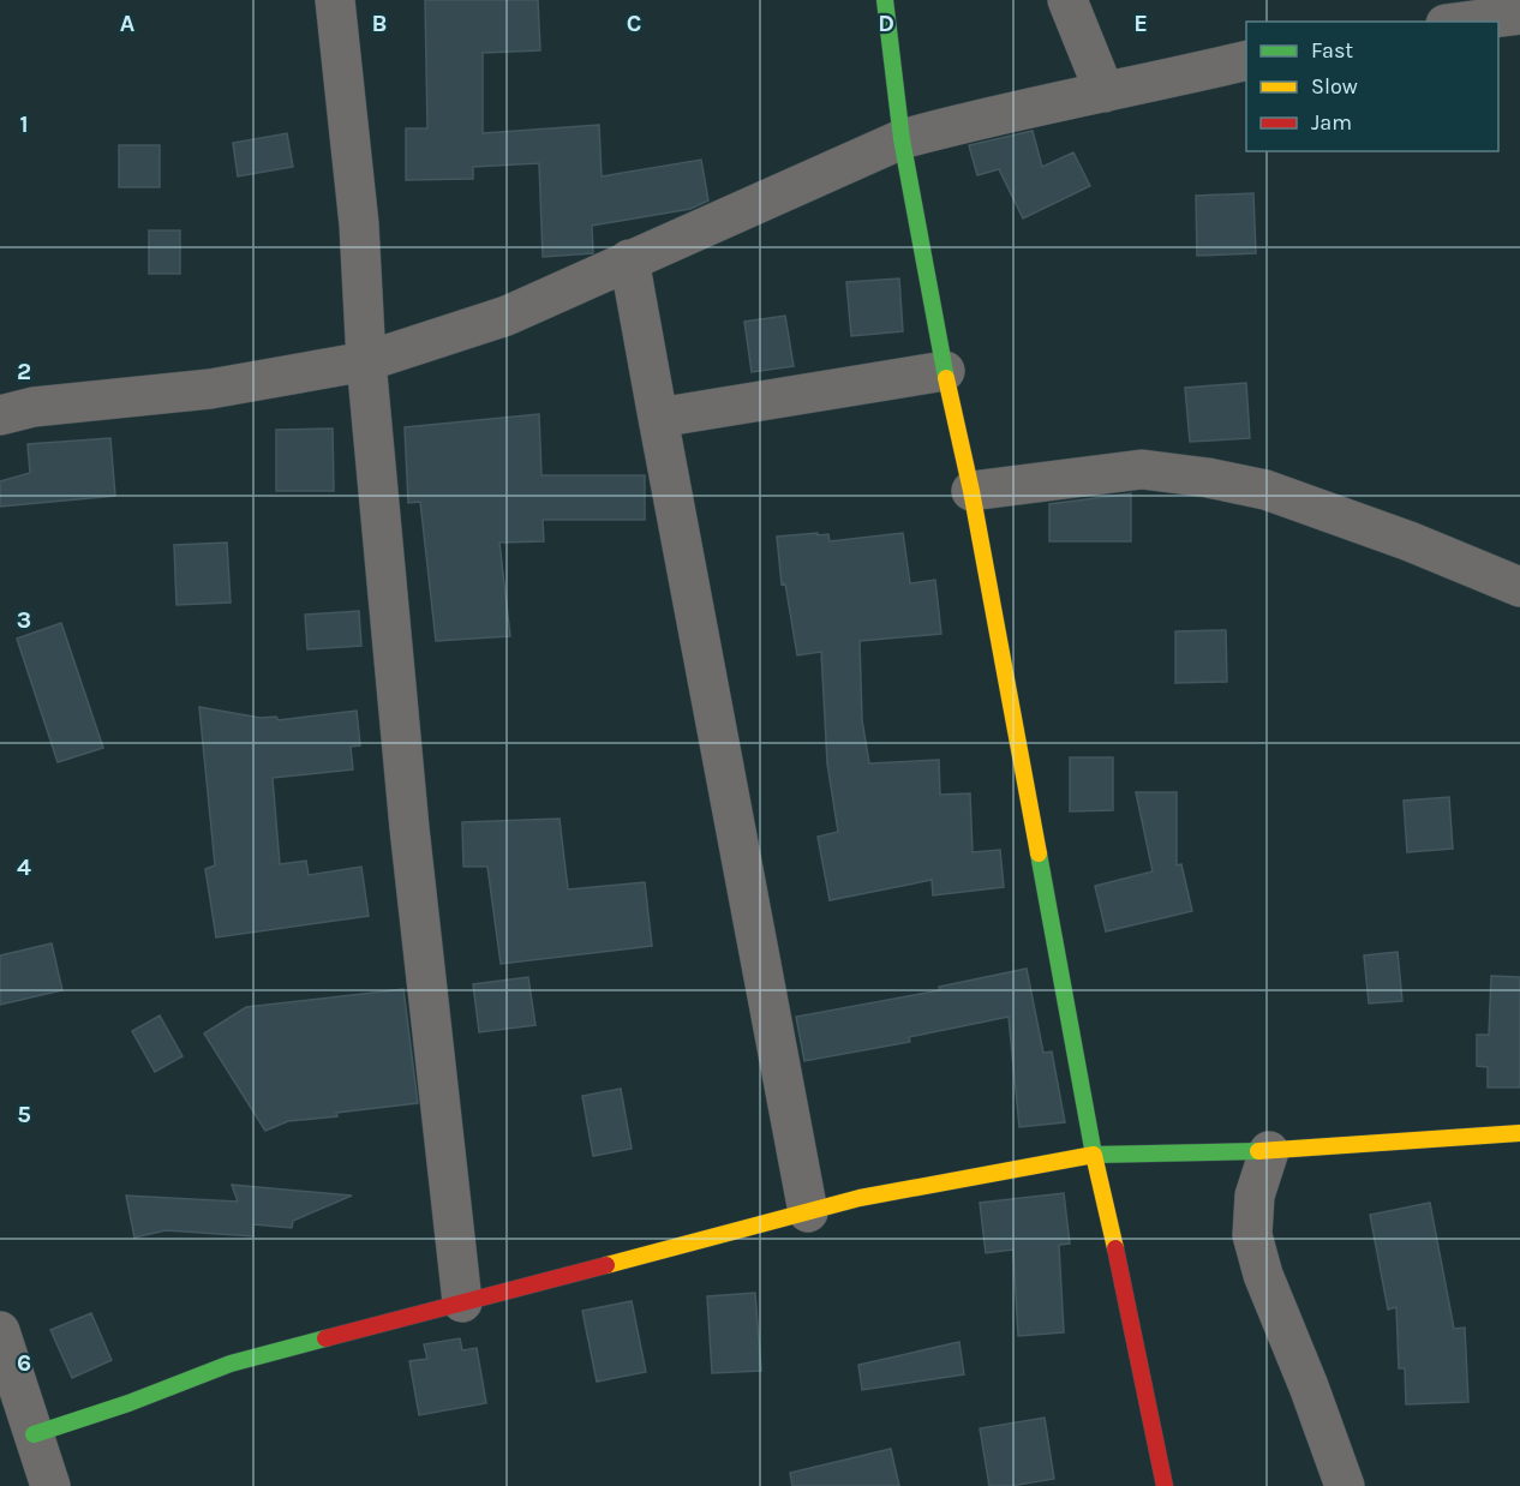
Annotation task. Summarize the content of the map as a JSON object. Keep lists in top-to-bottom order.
{
  "legend": ["Fast", "Slow", "Jam"],
  "grid": {
    "columns": [
      "A",
      "B",
      "C",
      "D",
      "E"
    ],
    "rows": [
      "1",
      "2",
      "3",
      "4",
      "5",
      "6"
    ]
  }
}
